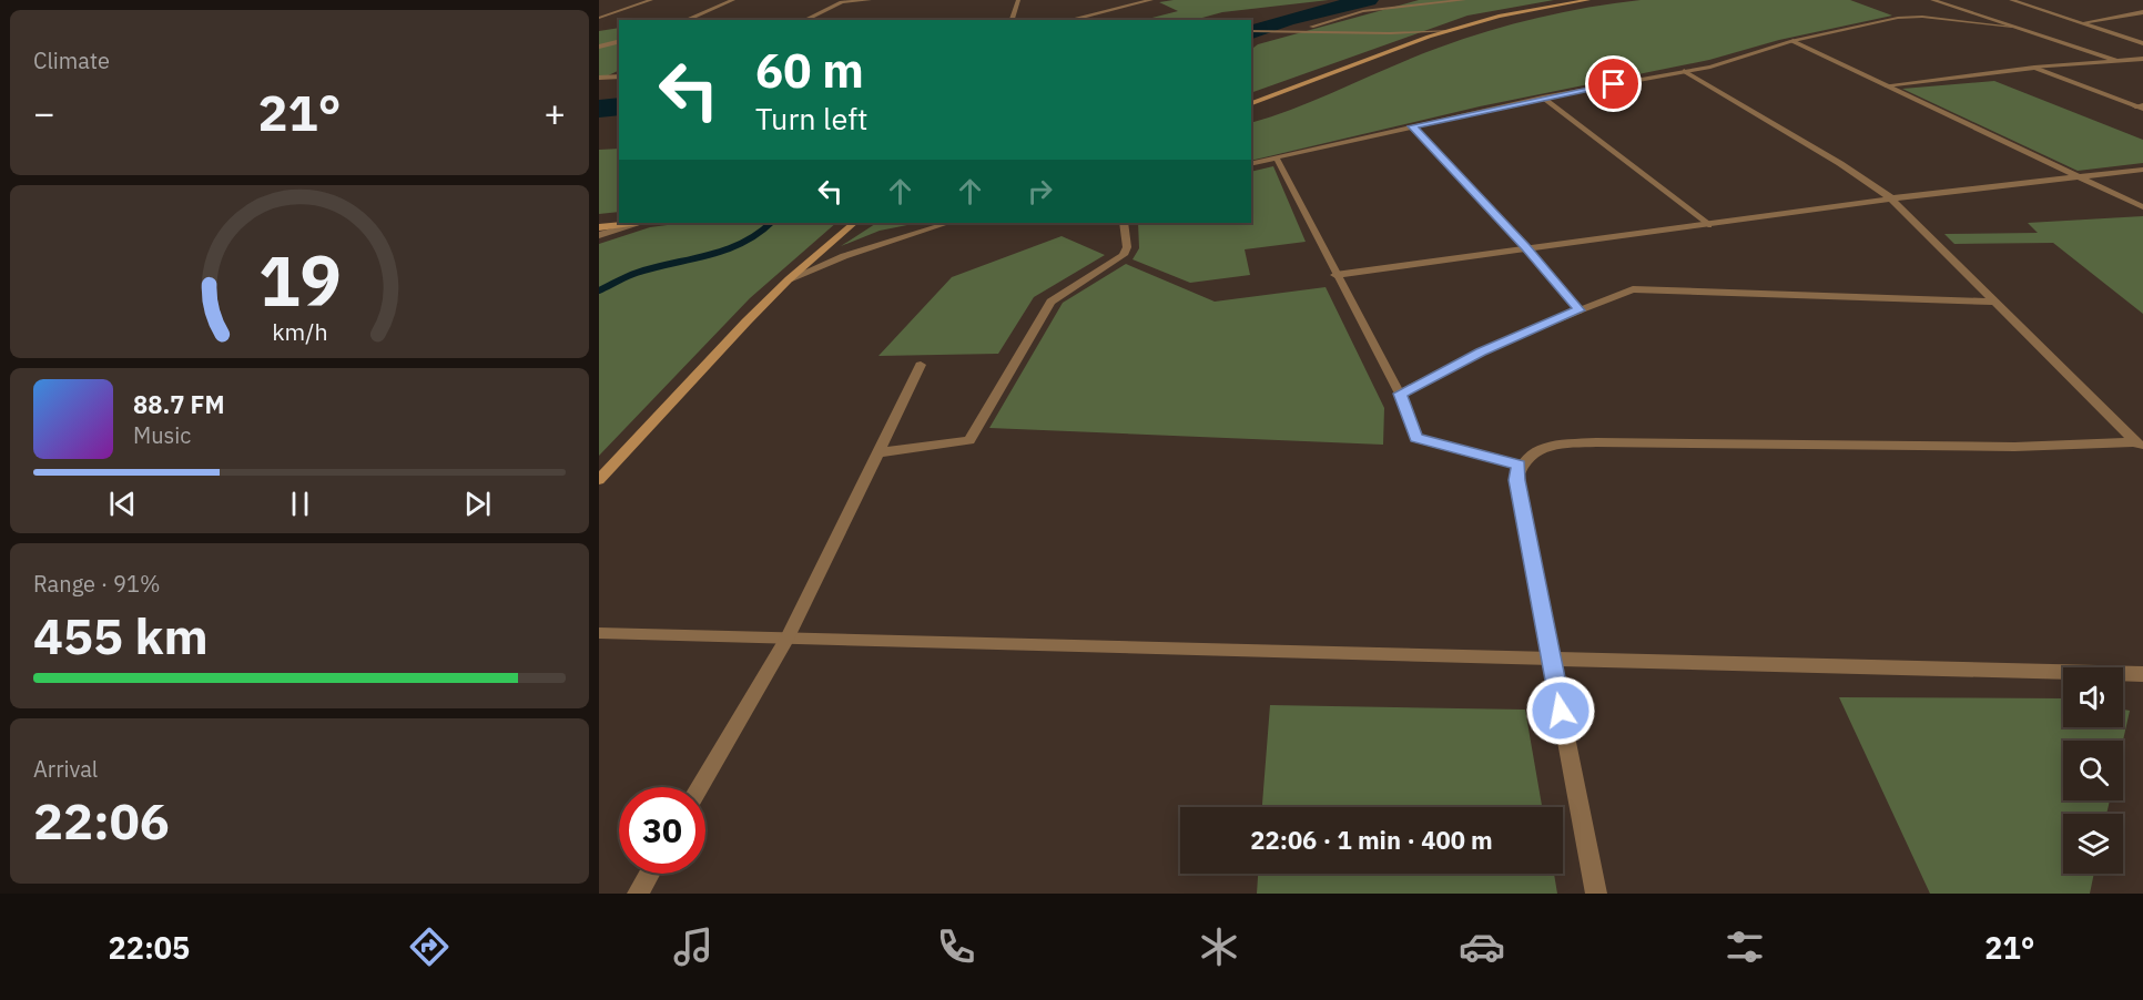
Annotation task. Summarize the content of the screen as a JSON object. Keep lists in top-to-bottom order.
{
  "page": {
    "tile": [
      "Climate",
      ["Range · 91%", "455 km"],
      ["Arrival", "22:06"]
    ],
    "turn": ["60 m", "Turn left"],
    "heat": ["−", "21°", "+"],
    "song": ["88.7 FM", "Music"],
    "limit": "30",
    "trip": "22:06 · 1 min · 400 m",
    "tabs": ["22:05", "21°"],
    "gauge": ["19", "km/h"]
  }
}
